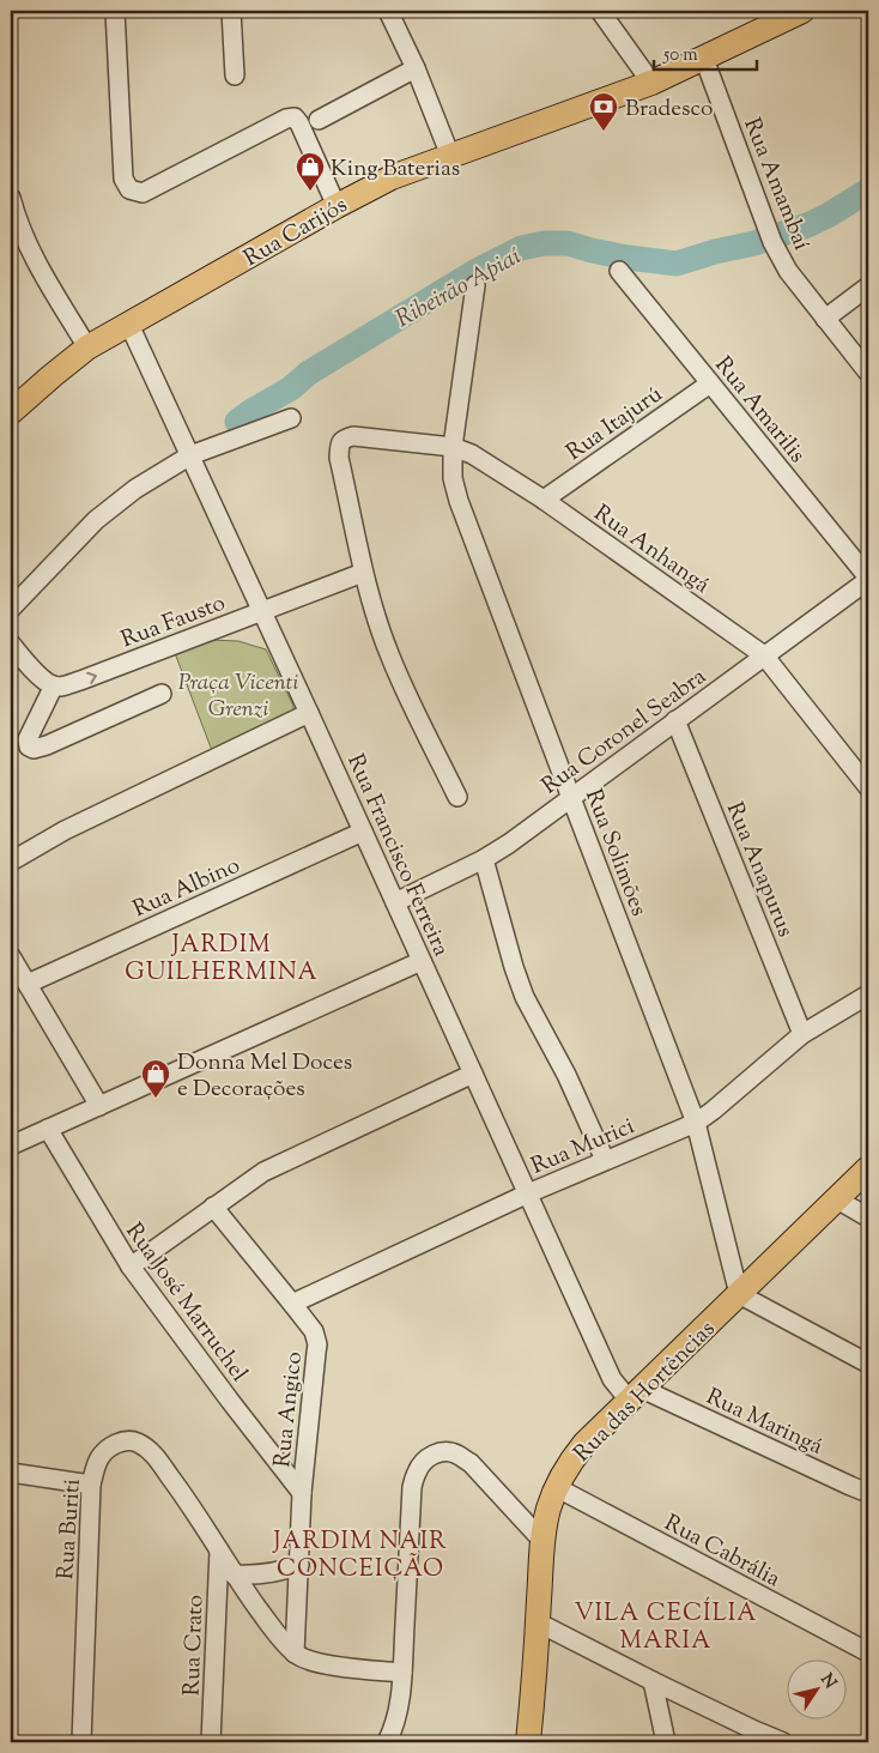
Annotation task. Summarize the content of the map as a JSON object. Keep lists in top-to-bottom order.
{
  "streets": {
    "main road": ["Rua Carijós", "Rua das Hortências"],
    "street": [
      "Rua Amambaí",
      "Rua Amarilis",
      "Rua Itajurú",
      "Rua Anhangá",
      "Rua Fausto",
      "Rua Coronel Seabra",
      "Rua Solimões",
      "Rua Francisco Ferreira",
      "Rua Anapurus",
      "Rua Albino",
      "Rua Murici",
      "Rua José Marruchel",
      "Rua Angico",
      "Rua Maringá",
      "Rua Buriti",
      "Rua Cabrália",
      "Rua Crato"
    ]
  },
  "crossings": [
    ["Rua Amambaí", "Rua Carijós"],
    ["Rua Carijós", "Rua Francisco Ferreira"],
    ["Rua Amarilis", "Rua Itajurú"],
    ["Rua Amarilis", "Rua Coronel Seabra"],
    ["Rua Itajurú", "Rua Anhangá"],
    ["Rua Anhangá", "Rua Fausto"],
    ["Rua Anhangá", "Rua Coronel Seabra"],
    ["Rua Anhangá", "Rua Solimões"],
    ["Rua Fausto", "Rua Francisco Ferreira"],
    ["Rua Coronel Seabra", "Rua Solimões"],
    ["Rua Coronel Seabra", "Rua Francisco Ferreira"],
    ["Rua Coronel Seabra", "Rua Anapurus"],
    ["Rua Solimões", "Rua Murici"],
    ["Rua Solimões", "Rua das Hortências"],
    ["Rua Francisco Ferreira", "Rua Albino"],
    ["Rua Francisco Ferreira", "Rua Murici"],
    ["Rua Francisco Ferreira", "Rua das Hortências"],
    ["Rua Francisco Ferreira", "Rua Maringá"],
    ["Rua Anapurus", "Rua Murici"],
    ["Rua Murici", "Rua Angico"],
    ["Rua José Marruchel", "Rua Angico"],
    ["Rua das Hortências", "Rua Maringá"],
    ["Rua das Hortências", "Rua Cabrália"],
    ["Rua Angico", "Rua Buriti"],
    ["Rua Buriti", "Rua Crato"]
  ],
  "districts": ["JARDIM GUILHERMINA", "JARDIM NAIR CONCEIÇÃO", "VILA CECÍLIA MARIA"],
  "water": ["Ribeirão Apiaí"],
  "parks": ["Praça Vicenti Grenzi"],
  "places": {
    "bank": ["Bradesco"],
    "shop": ["King Baterias", "Donna Mel Doces e Decorações"]
  },
  "scale_bar": "50 m",
  "north": "top right"
}
